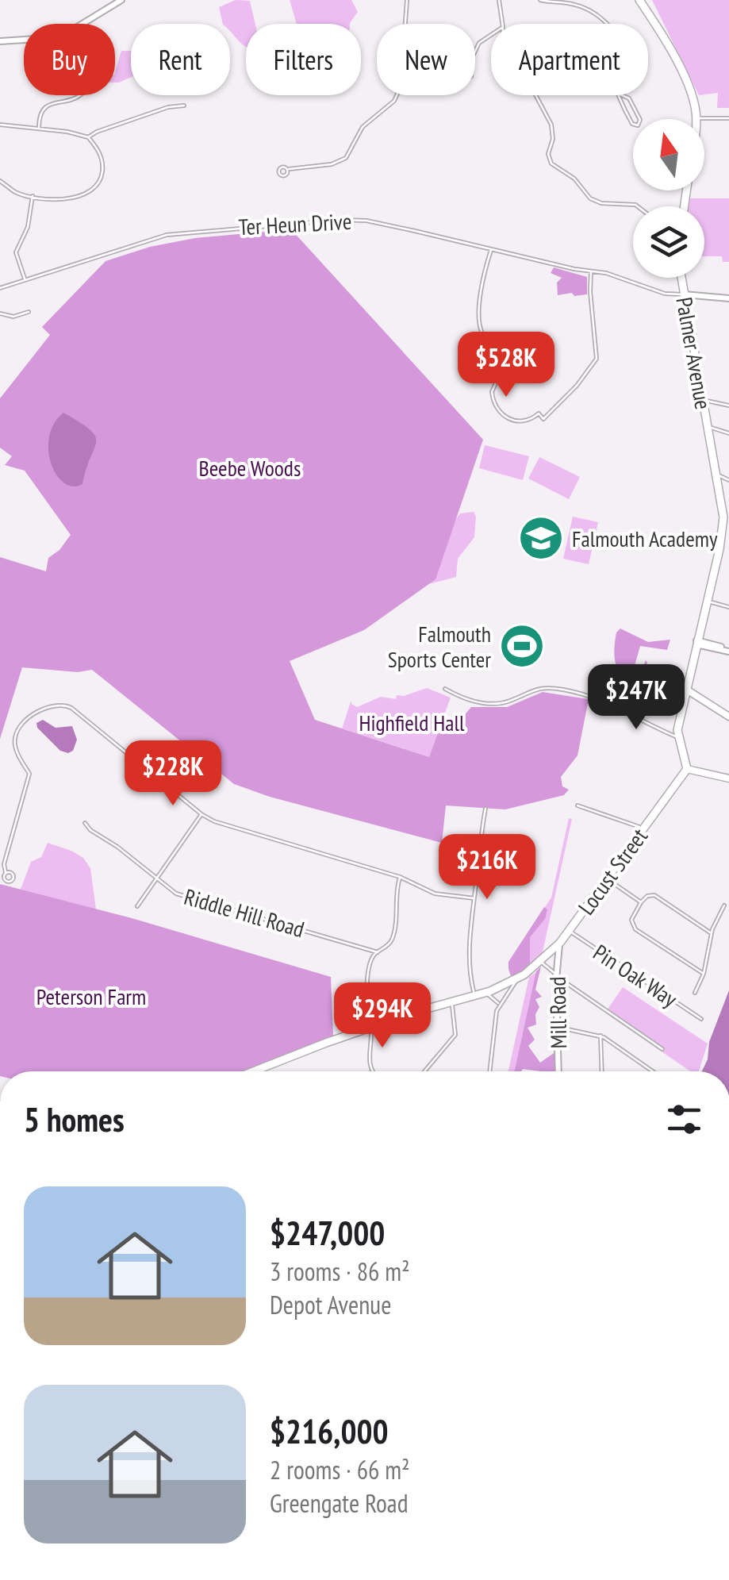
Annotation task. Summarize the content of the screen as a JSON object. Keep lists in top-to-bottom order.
{
  "streets": {
    "highway": ["Palmer Avenue", "Locust Street"],
    "street": [
      "Ter Heun Drive",
      "Riddle Hill Road",
      "Pin Oak Way",
      "Mill Road"
    ]
  },
  "crossings": [
    ["Ter Heun Drive", "Palmer Avenue"],
    ["Locust Street", "Pin Oak Way"],
    ["Locust Street", "Mill Road"]
  ],
  "parks": ["Beebe Woods", "Highfield Hall", "Peterson Farm"],
  "places": {
    "school or university": ["Falmouth Academy"],
    "sports": ["Falmouth Sports Center"]
  },
  "north": "top",
  "page": {
    "chip": [
      "Buy",
      "Rent",
      "Filters",
      "New",
      "Apartment"
    ],
    "price": [
      "$528K",
      "$247K",
      "$228K",
      "$216K",
      "$294K"
    ],
    "heading": "5 homes",
    "list": [
      {
        "name": "$247,000",
        "note": "3 rooms · 86 m² · Depot Avenue"
      },
      {
        "name": "$216,000",
        "note": "2 rooms · 66 m² · Greengate Road"
      }
    ]
  }
}
